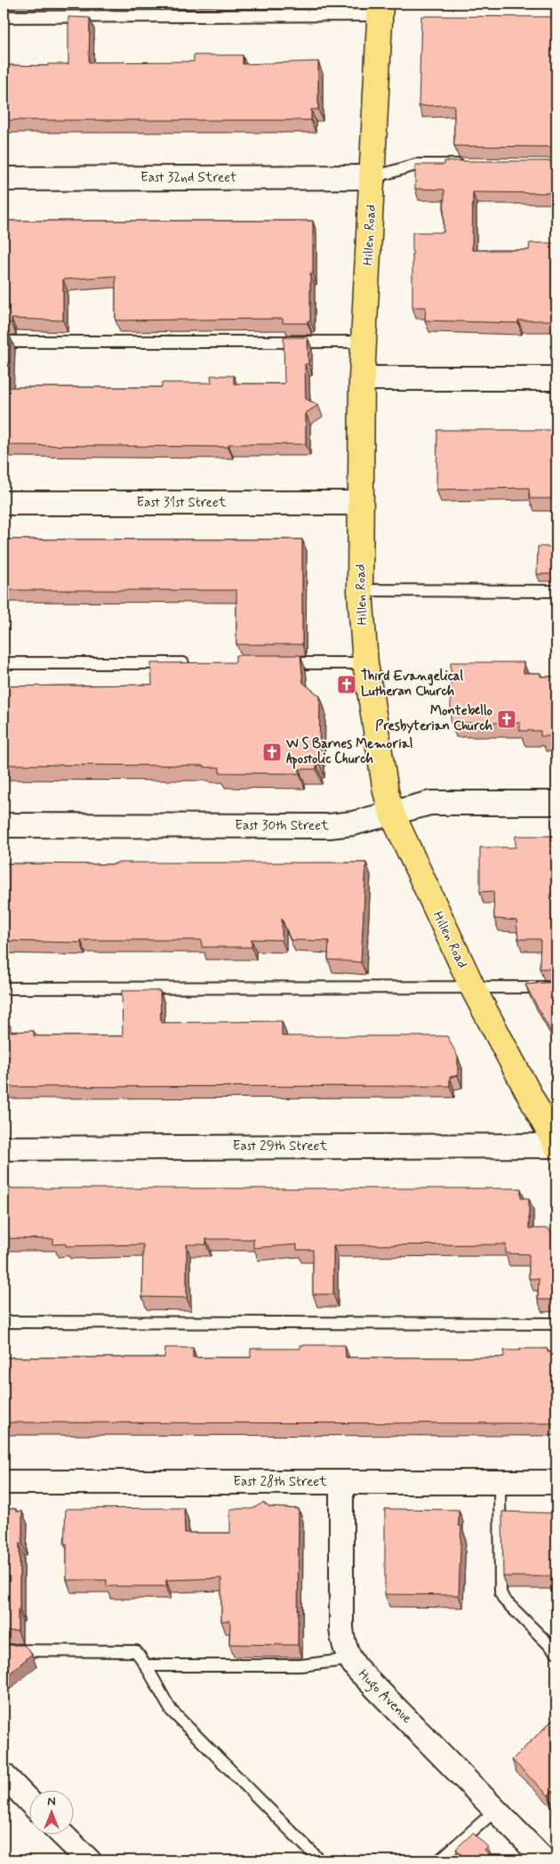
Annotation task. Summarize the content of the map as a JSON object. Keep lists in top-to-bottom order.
{
  "streets": {
    "main road": ["Hillen Road"],
    "street": [
      "East 32nd Street",
      "East 31st Street",
      "East 30th Street",
      "East 29th Street",
      "East 28th Street",
      "Hugo Avenue"
    ]
  },
  "crossings": [
    ["East 32nd Street", "Hillen Road"],
    ["Hillen Road", "East 31st Street"],
    ["Hillen Road", "East 30th Street"],
    ["Hillen Road", "East 29th Street"],
    ["East 28th Street", "Hugo Avenue"]
  ],
  "places": {
    "church": ["Third Evangelical Lutheran Church", "Montebello Presbyterian Church", "W S Barnes Memorial Apostolic Church"]
  },
  "north": "top"
}
